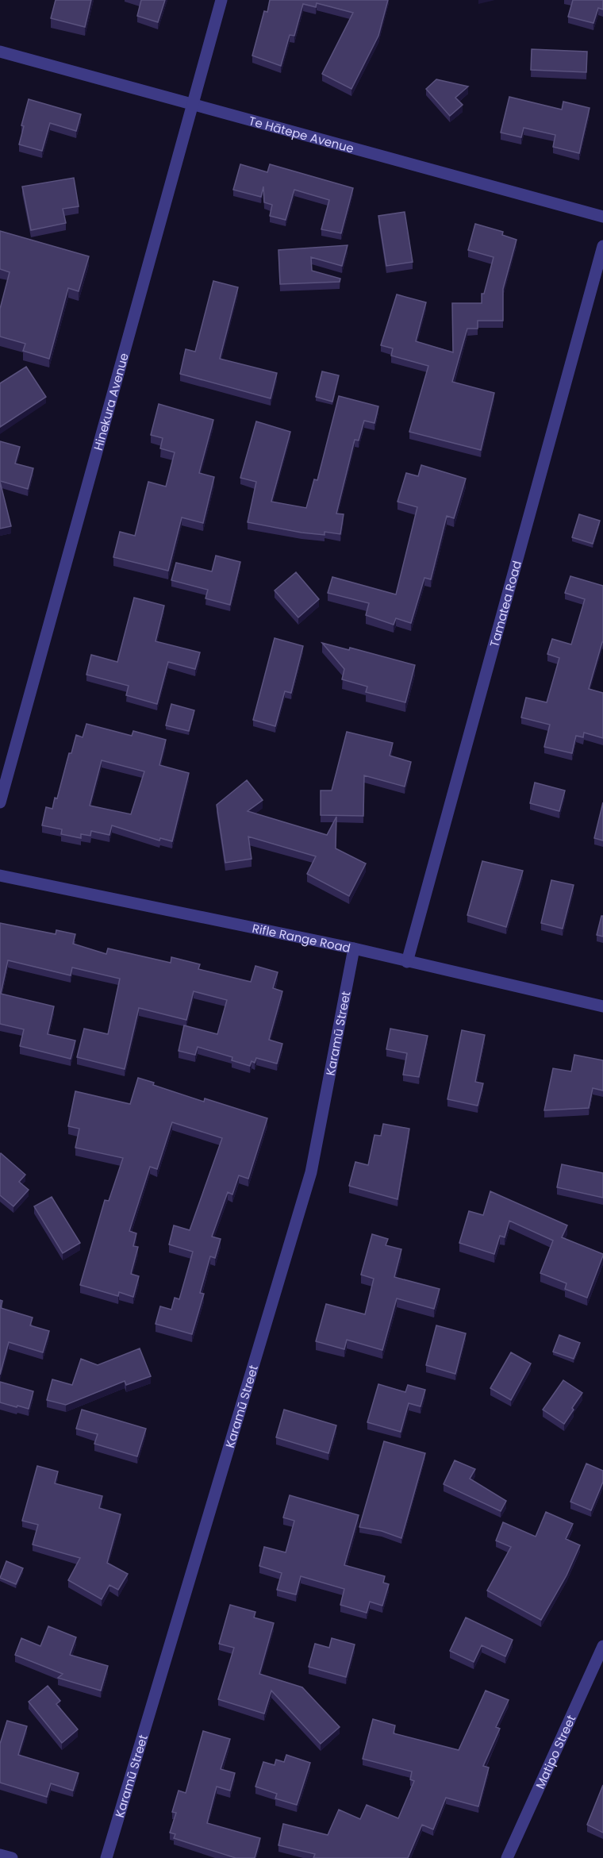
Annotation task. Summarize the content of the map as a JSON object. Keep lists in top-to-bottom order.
{
  "streets": {
    "street": [
      "Te Hātepe Avenue",
      "Hinekura Avenue",
      "Tamatea Road",
      "Rifle Range Road",
      "Karamū Street",
      "Matipo Street"
    ]
  },
  "crossings": [
    ["Te Hātepe Avenue", "Hinekura Avenue"],
    ["Tamatea Road", "Rifle Range Road"],
    ["Rifle Range Road", "Karamū Street"]
  ]
}
